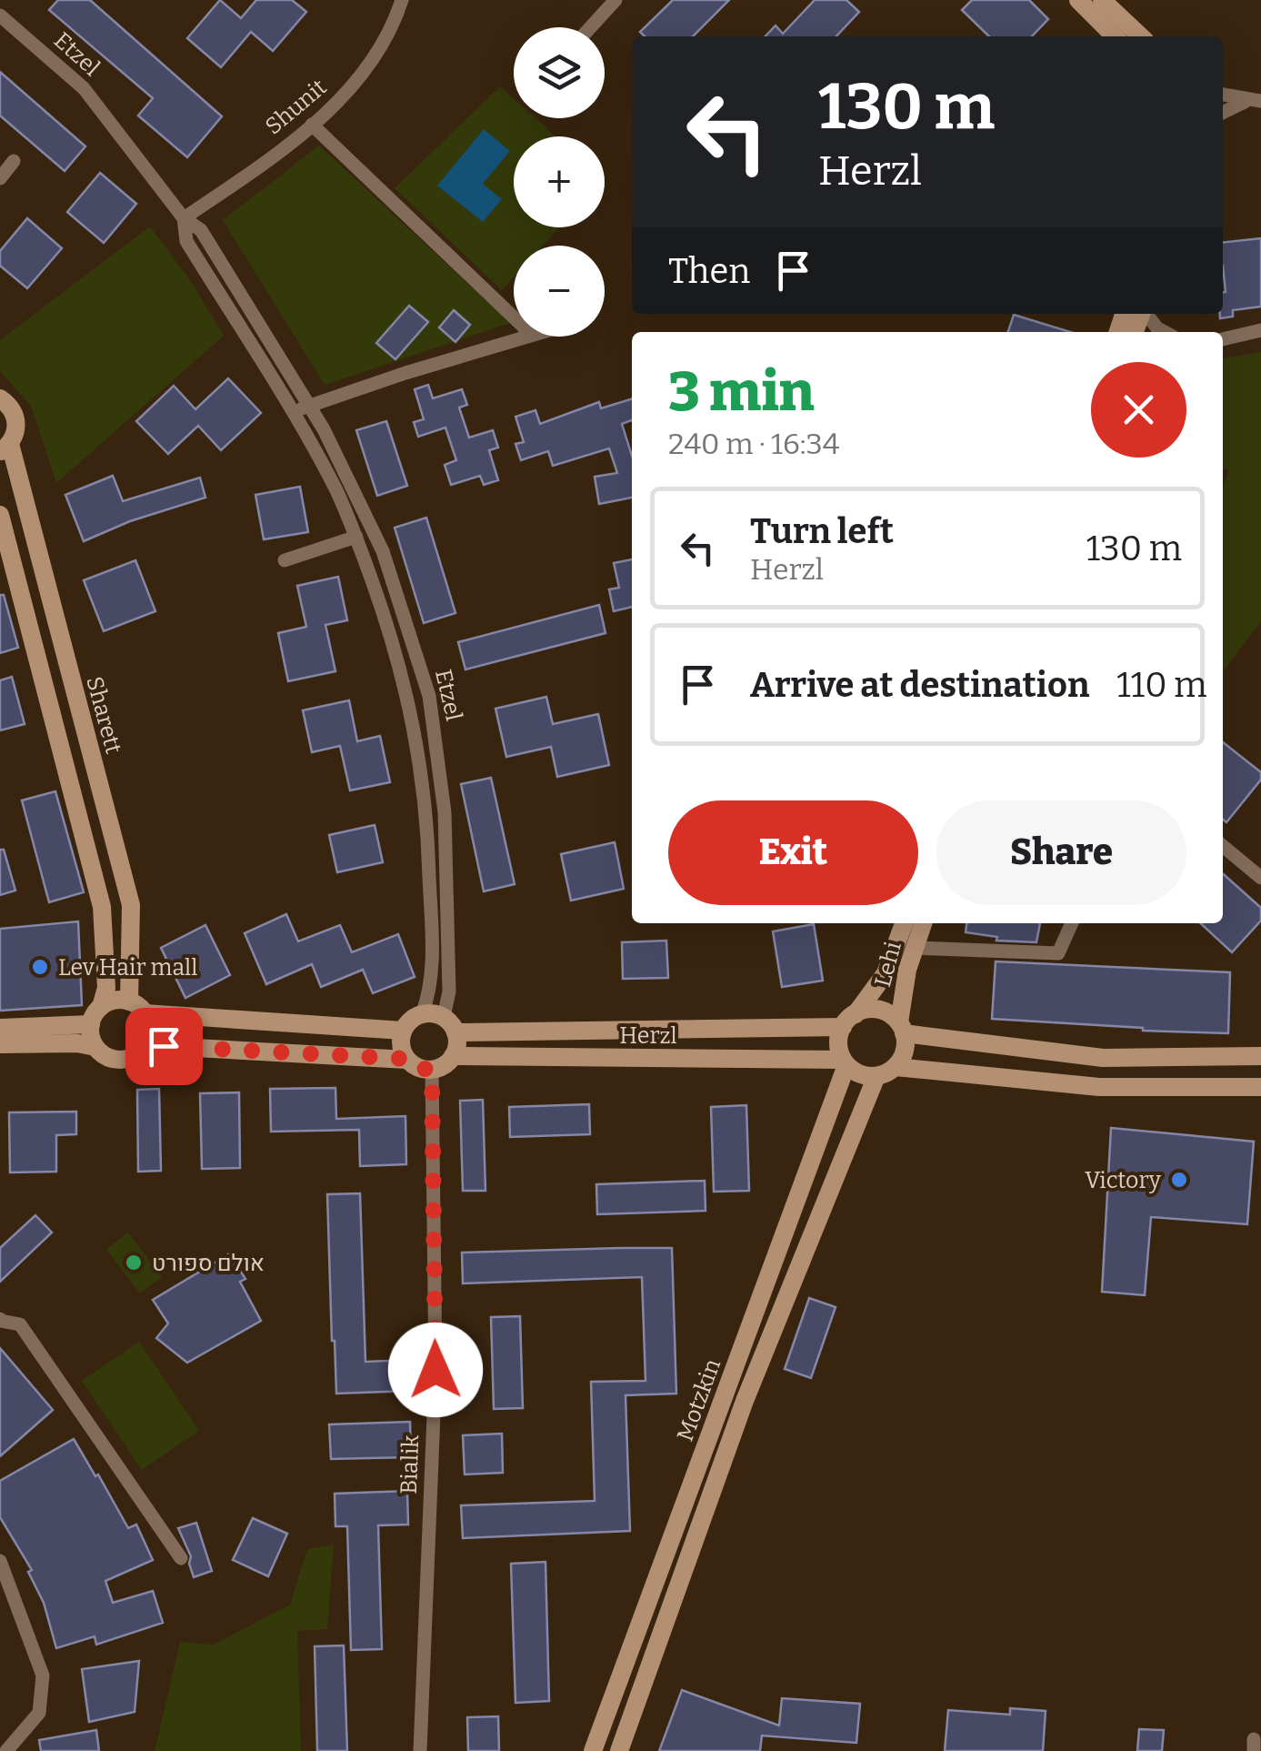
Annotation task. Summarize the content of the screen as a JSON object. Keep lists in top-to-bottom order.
{
  "streets": {
    "street": [
      "Etzel",
      "Shunit",
      "Sharett",
      "Lehi",
      "Herzl",
      "Motzkin",
      "Bialik"
    ]
  },
  "crossings": [
    ["Etzel", "Shunit"],
    ["Etzel", "Herzl"],
    ["Etzel", "Bialik"],
    ["Lehi", "Herzl"],
    ["Lehi", "Motzkin"],
    ["Herzl", "Motzkin"],
    ["Herzl", "Bialik"]
  ],
  "places": ["Lev Hair mall", "Victory", "אולם ספורט"],
  "page": {
    "map_buttons": ["+", "−"],
    "turn": ["130 m", "Herzl"],
    "then": "Then",
    "heading": ["3 min", "240 m · 16:34"],
    "list": [
      {
        "name": "Turn left",
        "note": "Herzl",
        "value": "130 m"
      },
      {
        "name": "Arrive at destination",
        "value": "110 m"
      }
    ],
    "buttons": ["Exit", "Share"]
  }
}
